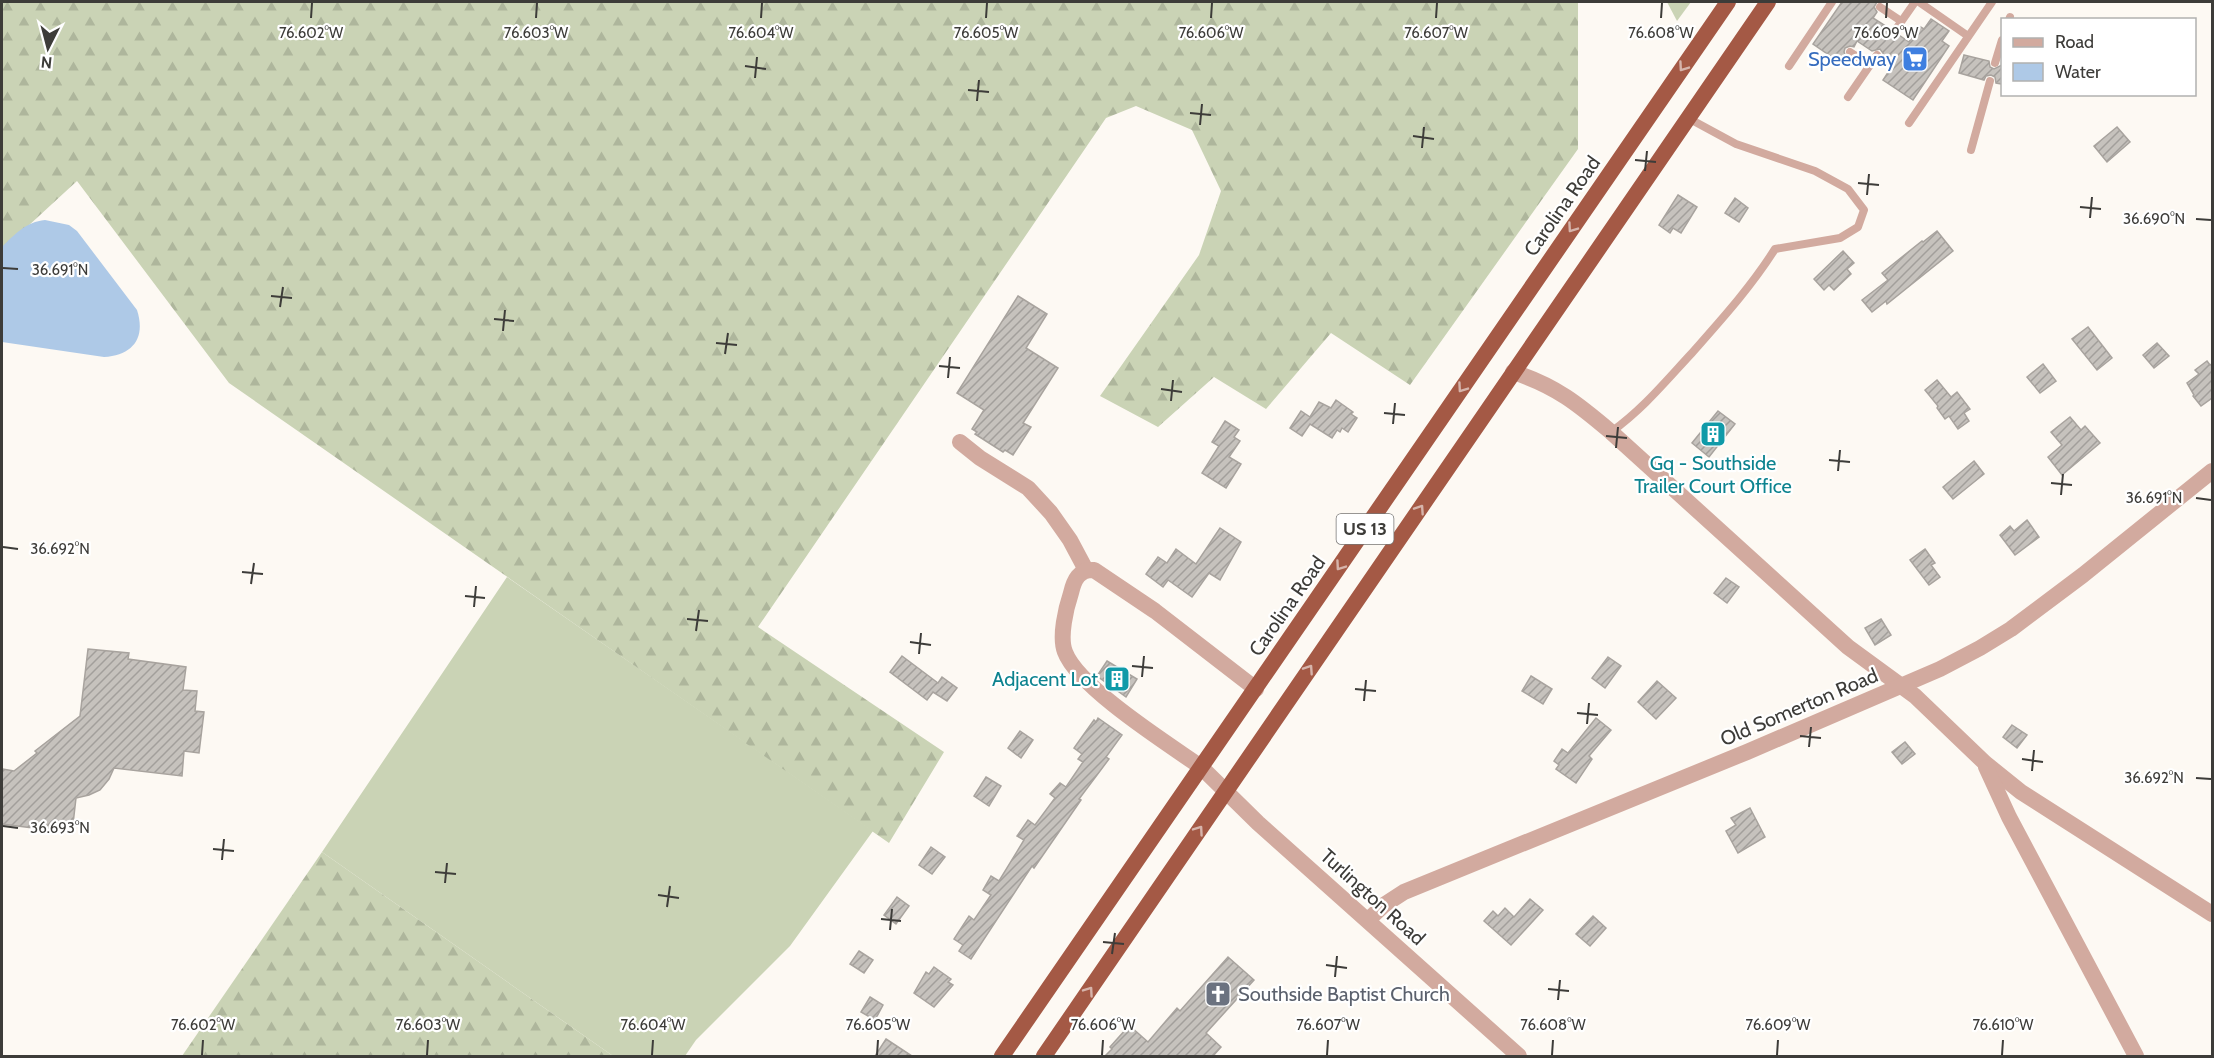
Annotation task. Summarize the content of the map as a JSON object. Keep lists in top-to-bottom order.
{
  "streets": {
    "highway": ["Carolina Road", "US 13"],
    "street": ["Old Somerton Road", "Turlington Road"]
  },
  "crossings": [
    ["Carolina Road", "Turlington Road"],
    ["US 13", "Turlington Road"],
    ["Old Somerton Road", "Turlington Road"]
  ],
  "places": {
    "supermarket": ["Speedway"],
    "building": ["Gq - Southside Trailer Court Office", "Adjacent Lot"],
    "church": ["Southside Baptist Church"]
  },
  "legend": ["Road", "Water"],
  "north": "bottom",
  "coordinates": [
    "76.602°W",
    "76.603°W",
    "76.604°W",
    "76.605°W",
    "76.606°W",
    "76.607°W",
    "76.608°W",
    "76.609°W",
    "36.690°N",
    "36.691°N",
    "36.692°N",
    "36.693°N",
    "76.610°W"
  ]
}
